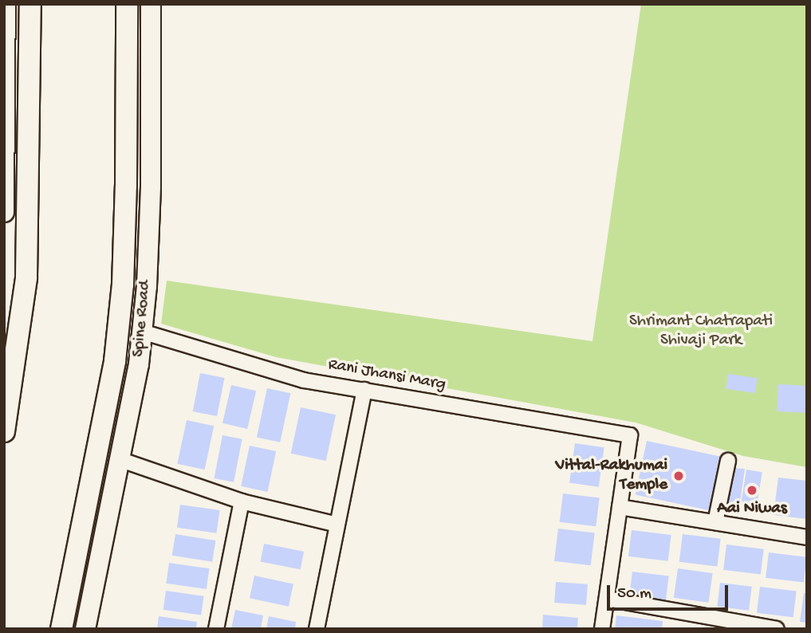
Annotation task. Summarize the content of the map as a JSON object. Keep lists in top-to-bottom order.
{
  "streets": {
    "main road": ["Spine Road"],
    "street": ["Rani Jhansi Marg"]
  },
  "crossings": [
    ["Spine Road", "Rani Jhansi Marg"]
  ],
  "parks": ["Shrimant Chatrapati Shivaji Park"],
  "places": ["Vittal-Rakhumai Temple", "Aai Niwas"],
  "scale_bar": "50 m"
}
